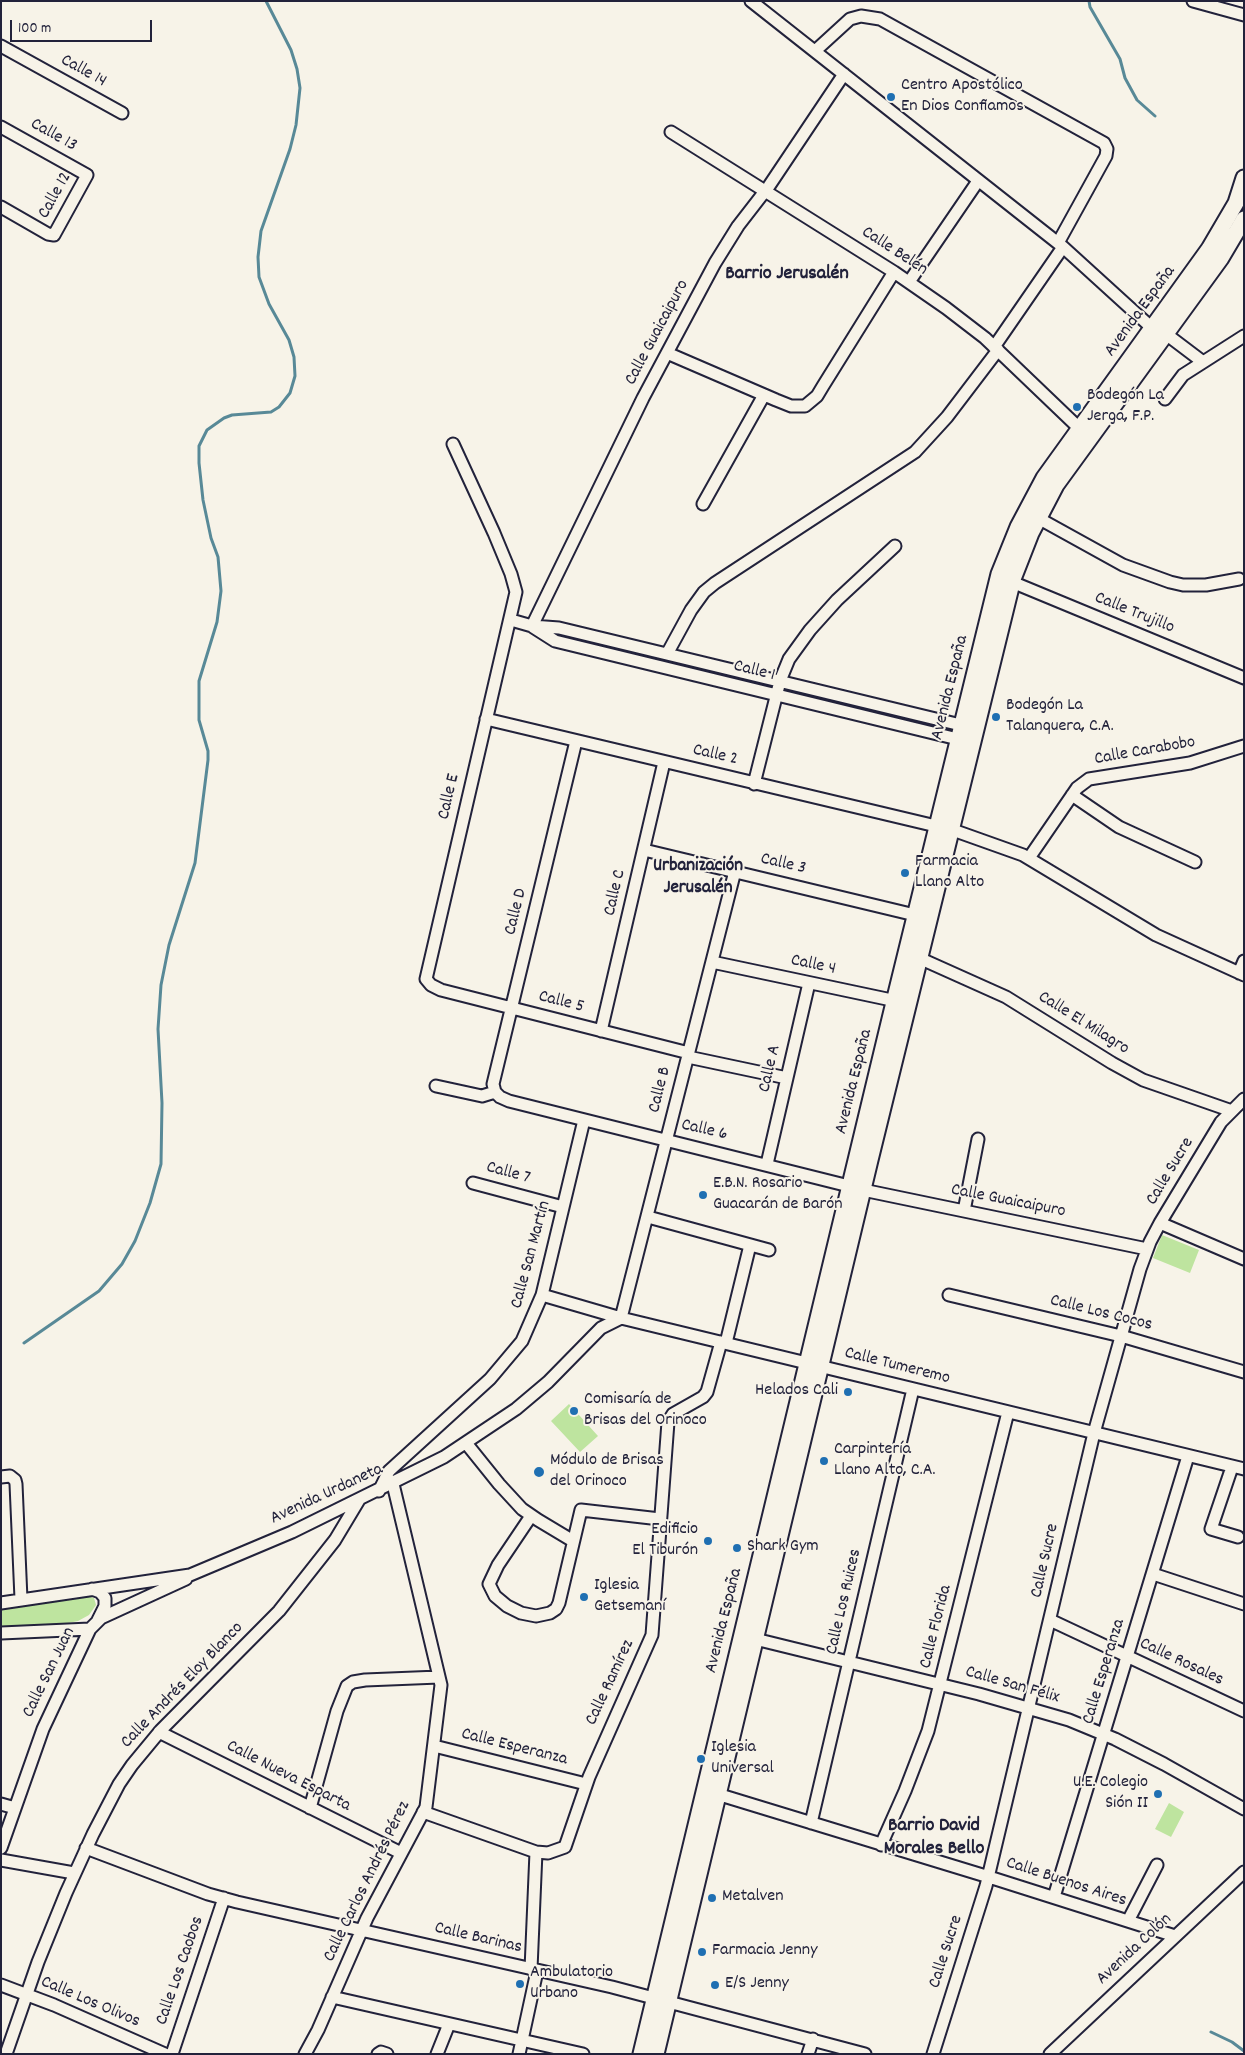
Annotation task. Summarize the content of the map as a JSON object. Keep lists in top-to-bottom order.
{
  "streets": {
    "main road": ["Avenida España"],
    "street": [
      "Calle 14",
      "Calle 13",
      "Calle 12",
      "Calle Belén",
      "Calle Guaicaipuro",
      "Calle Trujillo",
      "Calle 1",
      "Calle Carabobo",
      "Calle 2",
      "Calle E",
      "Calle 3",
      "Calle C",
      "Calle D",
      "Calle 4",
      "Calle 5",
      "Calle El Milagro",
      "Calle A",
      "Calle B",
      "Calle 6",
      "Calle Sucre",
      "Calle 7",
      "Calle San Martín",
      "Calle Los Cocos",
      "Calle Tumeremo",
      "Avenida Urdaneta",
      "Calle Los Ruices",
      "Calle Florida",
      "Calle Rosales",
      "Calle Esperanza",
      "Calle San Juan",
      "Calle Ramírez",
      "Calle Andrés Eloy Blanco",
      "Calle San Félix",
      "Calle Nueva Esparta",
      "Calle Carlos Andrés Pérez",
      "Calle Buenos Aires",
      "Calle Barinas",
      "Avenida Colón",
      "Calle Los Caobos",
      "Calle Los Olivos"
    ]
  },
  "crossings": [
    ["Calle 13", "Calle 12"],
    ["Calle Belén", "Avenida España"],
    ["Calle Belén", "Calle Guaicaipuro"],
    ["Avenida España", "Calle Guaicaipuro"],
    ["Avenida España", "Calle Trujillo"],
    ["Avenida España", "Calle 1"],
    ["Avenida España", "Calle 2"],
    ["Avenida España", "Calle 3"],
    ["Avenida España", "Calle 4"],
    ["Avenida España", "Calle El Milagro"],
    ["Avenida España", "Calle 6"],
    ["Avenida España", "Calle Tumeremo"],
    ["Avenida España", "Calle San Félix"],
    ["Avenida España", "Calle Buenos Aires"],
    ["Avenida España", "Calle Barinas"],
    ["Calle Guaicaipuro", "Calle 1"],
    ["Calle Guaicaipuro", "Calle 6"],
    ["Calle Guaicaipuro", "Calle Sucre"],
    ["Calle 1", "Calle E"],
    ["Calle Carabobo", "Calle 2"],
    ["Calle 2", "Calle E"],
    ["Calle 2", "Calle C"],
    ["Calle 2", "Calle D"],
    ["Calle E", "Calle 5"],
    ["Calle 3", "Calle C"],
    ["Calle 3", "Calle B"],
    ["Calle C", "Calle 5"],
    ["Calle D", "Calle 5"],
    ["Calle D", "Calle 6"],
    ["Calle 4", "Calle A"],
    ["Calle 4", "Calle B"],
    ["Calle 5", "Calle A"],
    ["Calle 5", "Calle B"],
    ["Calle El Milagro", "Calle Sucre"],
    ["Calle A", "Calle 6"],
    ["Calle B", "Calle 6"],
    ["Calle B", "Calle Tumeremo"],
    ["Calle B", "Avenida Urdaneta"],
    ["Calle 6", "Calle San Martín"],
    ["Calle Sucre", "Calle Los Cocos"],
    ["Calle Sucre", "Calle Tumeremo"],
    ["Calle Sucre", "Calle Rosales"],
    ["Calle Sucre", "Calle San Félix"],
    ["Calle Sucre", "Calle Buenos Aires"],
    ["Calle 7", "Calle San Martín"],
    ["Calle San Martín", "Calle Tumeremo"],
    ["Calle San Martín", "Avenida Urdaneta"],
    ["Calle Tumeremo", "Avenida Urdaneta"],
    ["Calle Tumeremo", "Calle Los Ruices"],
    ["Calle Tumeremo", "Calle Florida"],
    ["Calle Tumeremo", "Calle Esperanza"],
    ["Calle Tumeremo", "Calle Ramírez"],
    ["Avenida Urdaneta", "Calle San Juan"],
    ["Avenida Urdaneta", "Calle Andrés Eloy Blanco"],
    ["Avenida Urdaneta", "Calle Carlos Andrés Pérez"],
    ["Calle Los Ruices", "Calle San Félix"],
    ["Calle Los Ruices", "Calle Buenos Aires"],
    ["Calle Florida", "Calle San Félix"],
    ["Calle Florida", "Calle Buenos Aires"],
    ["Calle Rosales", "Calle Esperanza"],
    ["Calle Esperanza", "Calle Ramírez"],
    ["Calle Esperanza", "Calle San Félix"],
    ["Calle Esperanza", "Calle Carlos Andrés Pérez"],
    ["Calle Esperanza", "Calle Buenos Aires"],
    ["Calle Andrés Eloy Blanco", "Calle Nueva Esparta"],
    ["Calle Andrés Eloy Blanco", "Calle Barinas"],
    ["Calle Andrés Eloy Blanco", "Calle Los Olivos"],
    ["Calle Nueva Esparta", "Calle Carlos Andrés Pérez"],
    ["Calle Carlos Andrés Pérez", "Calle Barinas"],
    ["Calle Buenos Aires", "Avenida Colón"],
    ["Calle Barinas", "Calle Los Caobos"]
  ],
  "districts": ["Barrio Jerusalén", "Urbanización Jerusalén", "Barrio David Morales Bello"],
  "places": [
    "Centro Apostólico En Dios Confiamos",
    "Bodegón La Jerga, F.P.",
    "Bodegón La Talanquera, C.A.",
    "Farmacia Llano Alto",
    "E.B.N. Rosario Guacarán de Barón",
    "Helados Cali",
    "Comisaría de Brisas del Orinoco",
    "Carpintería Llano Alto, C.A.",
    "Módulo de Brisas del Orinoco",
    "Edificio El Tiburón",
    "Shark Gym",
    "Iglesia Getsemaní",
    "Iglesia Universal",
    "U.E. Colegio Sión II",
    "Metalven",
    "Farmacia Jenny",
    "Ambulatorio Urbano",
    "E/S Jenny"
  ],
  "scale_bar": "100 m"
}
